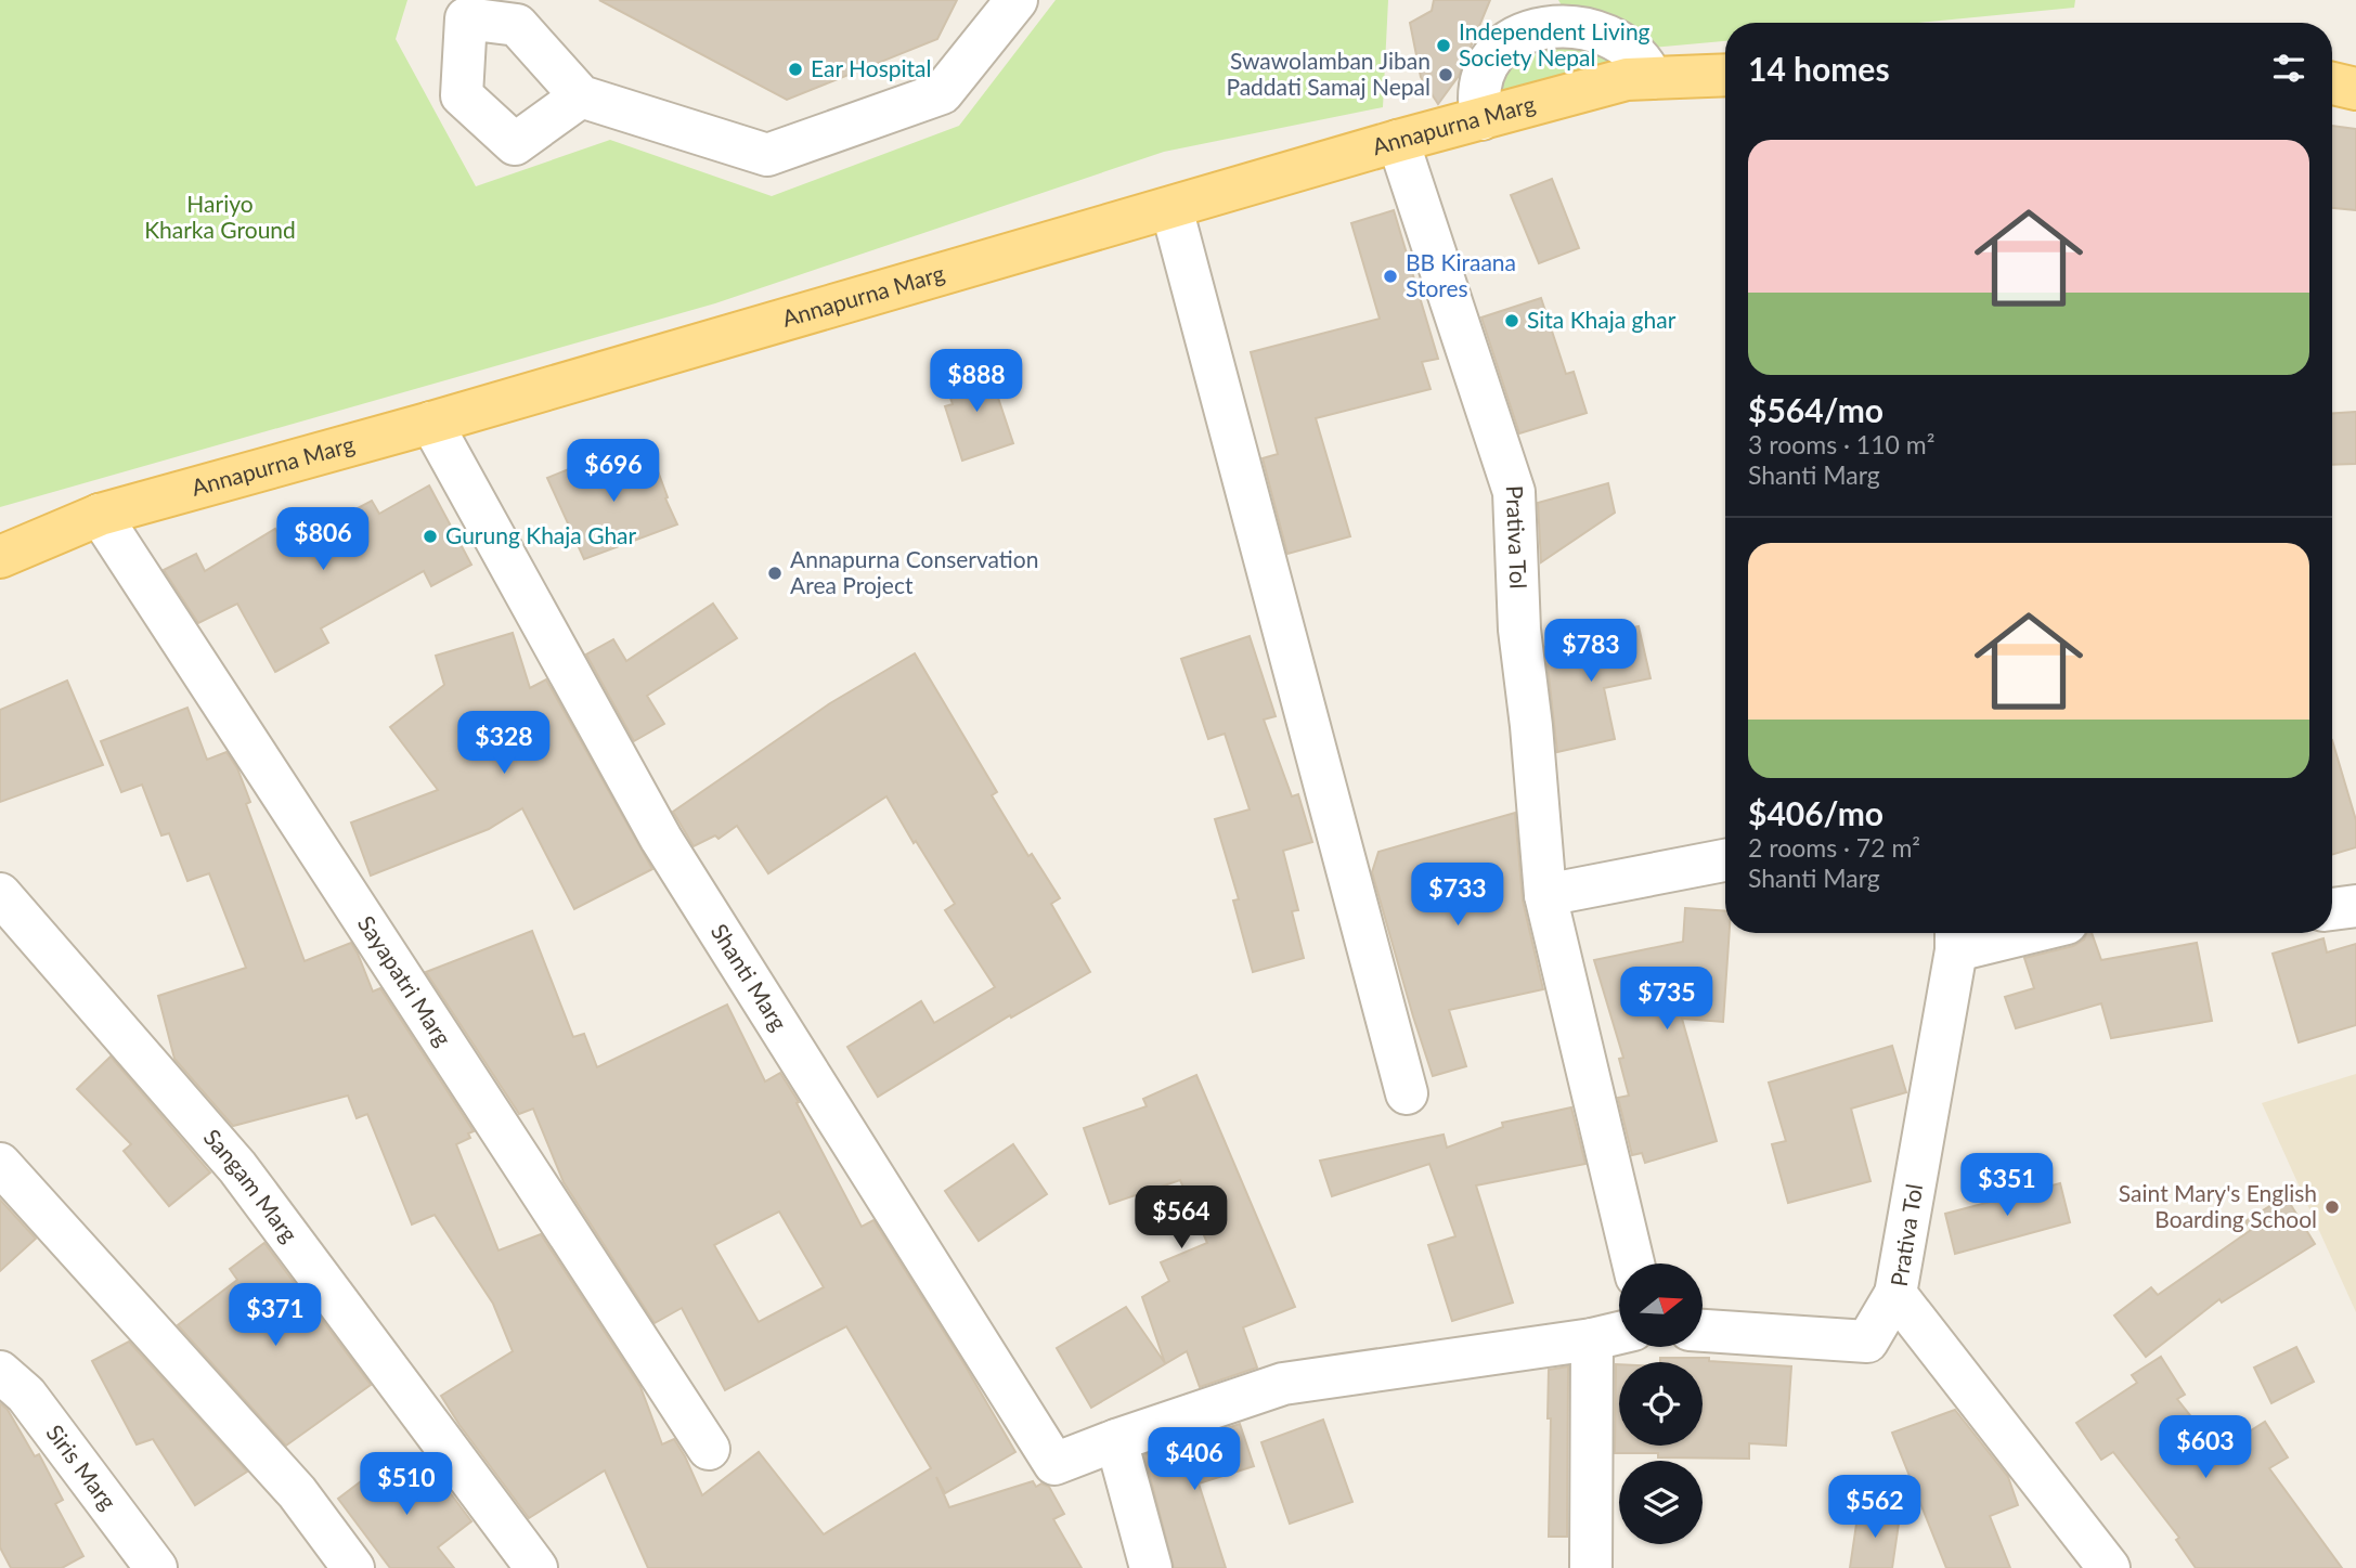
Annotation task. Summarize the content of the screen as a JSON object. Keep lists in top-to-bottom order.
{
  "streets": {
    "main road": ["Annapurna Marg"],
    "street": [
      "Prativa Tol",
      "Shanti Marg",
      "Sayapatri Marg",
      "Sangam Marg",
      "Siris Marg"
    ]
  },
  "crossings": [
    ["Annapurna Marg", "Prativa Tol"],
    ["Annapurna Marg", "Shanti Marg"],
    ["Annapurna Marg", "Sayapatri Marg"]
  ],
  "parks": ["Hariyo Kharka Ground"],
  "places": [
    "Independent Living Society Nepal",
    "Ear Hospital",
    "Swawolamban Jiban Paddati Samaj Nepal",
    "BB Kiraana Stores",
    "Sita Khaja ghar",
    "Gurung Khaja Ghar",
    "Annapurna Conservation Area Project",
    "Saint Mary's English Boarding School"
  ],
  "north": "right",
  "page": {
    "heading": "14 homes",
    "list": [
      {
        "name": "$564/mo",
        "note": "3 rooms · 110 m² · Shanti Marg"
      },
      {
        "name": "$406/mo",
        "note": "2 rooms · 72 m² · Shanti Marg"
      }
    ],
    "price": [
      "$888",
      "$696",
      "$806",
      "$783",
      "$328",
      "$733",
      "$735",
      "$351",
      "$564",
      "$371",
      "$603",
      "$406",
      "$510",
      "$562"
    ]
  }
}
